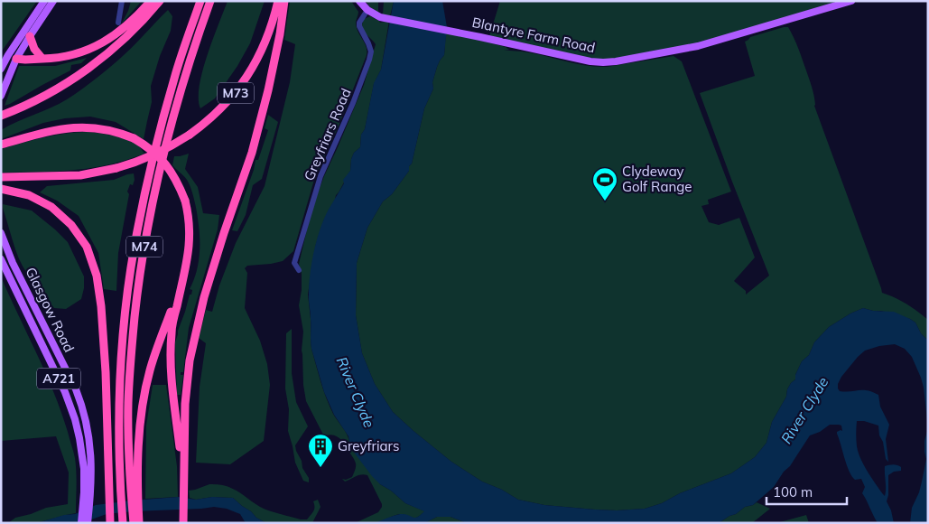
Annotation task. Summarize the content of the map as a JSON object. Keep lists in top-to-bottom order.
{
  "streets": {
    "highway": ["M73", "M74"],
    "main road": ["Blantyre Farm Road", "Glasgow Road", "A721"],
    "street": ["Greyfriars Road"]
  },
  "crossings": [
    ["Blantyre Farm Road", "Greyfriars Road"],
    ["Glasgow Road", "A721"]
  ],
  "water": ["River Clyde"],
  "places": {
    "sports": ["Clydeway Golf Range"],
    "building": ["Greyfriars"]
  },
  "scale_bar": "100 m"
}
